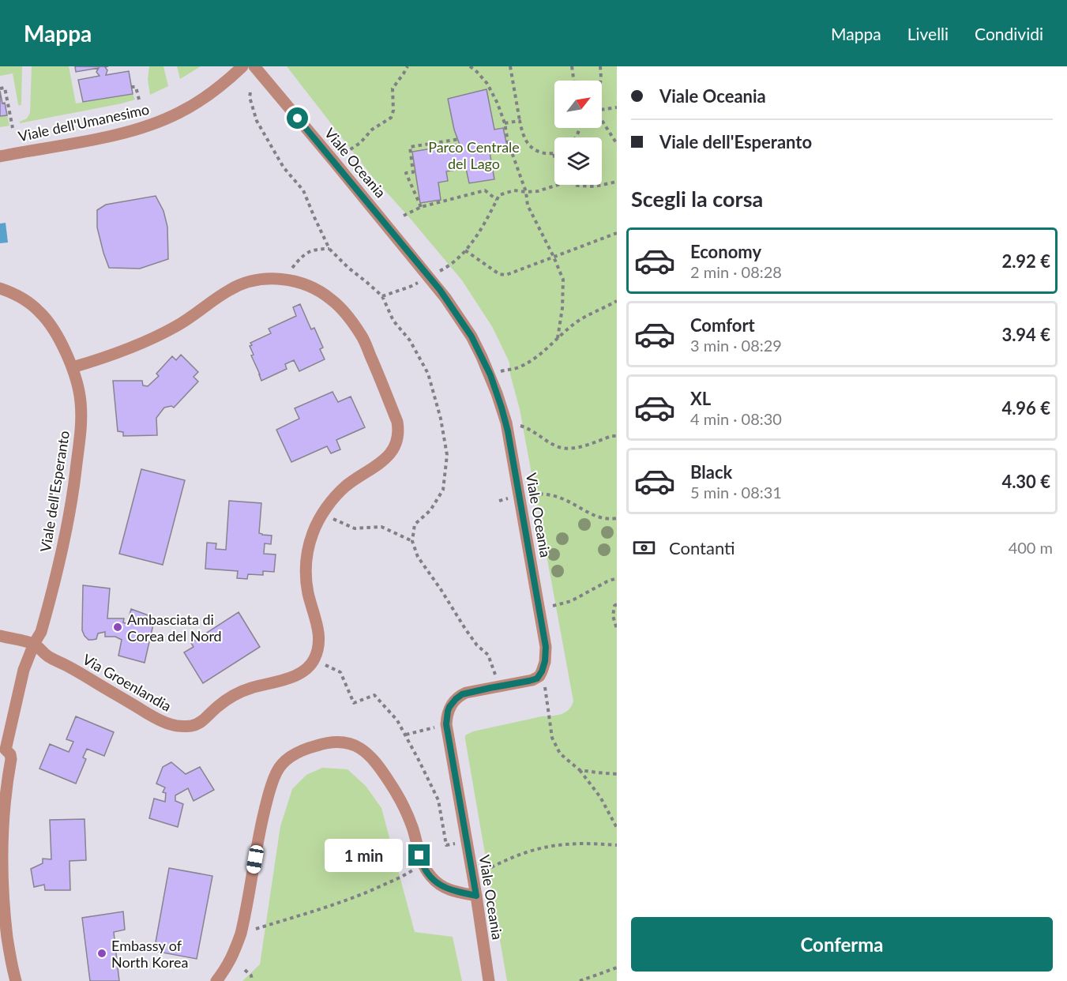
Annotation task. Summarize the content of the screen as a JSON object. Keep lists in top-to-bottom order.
{
  "streets": {
    "street": [
      "Viale dell'Umanesimo",
      "Viale Oceania",
      "Viale dell'Esperanto",
      "Via Groenlandia"
    ]
  },
  "crossings": [
    ["Viale dell'Esperanto", "Via Groenlandia"]
  ],
  "parks": ["Parco Centrale del Lago"],
  "places": ["Ambasciata di Corea del Nord", "Embassy of North Korea"],
  "north": "top right",
  "page": {
    "header": "Mappa",
    "nav": ["Mappa", "Livelli", "Condividi"],
    "banner": ["Viale Oceania", "Viale dell'Esperanto"],
    "heading": "Scegli la corsa",
    "list": [
      {
        "name": "Economy",
        "note": "2 min · 08:28",
        "value": "2.92 €"
      },
      {
        "name": "Comfort",
        "note": "3 min · 08:29",
        "value": "3.94 €"
      },
      {
        "name": "XL",
        "note": "4 min · 08:30",
        "value": "4.96 €"
      },
      {
        "name": "Black",
        "note": "5 min · 08:31",
        "value": "4.30 €"
      }
    ],
    "pay": ["Contanti", "400 m"],
    "bubble": "1 min",
    "buttons": "Conferma"
  }
}
